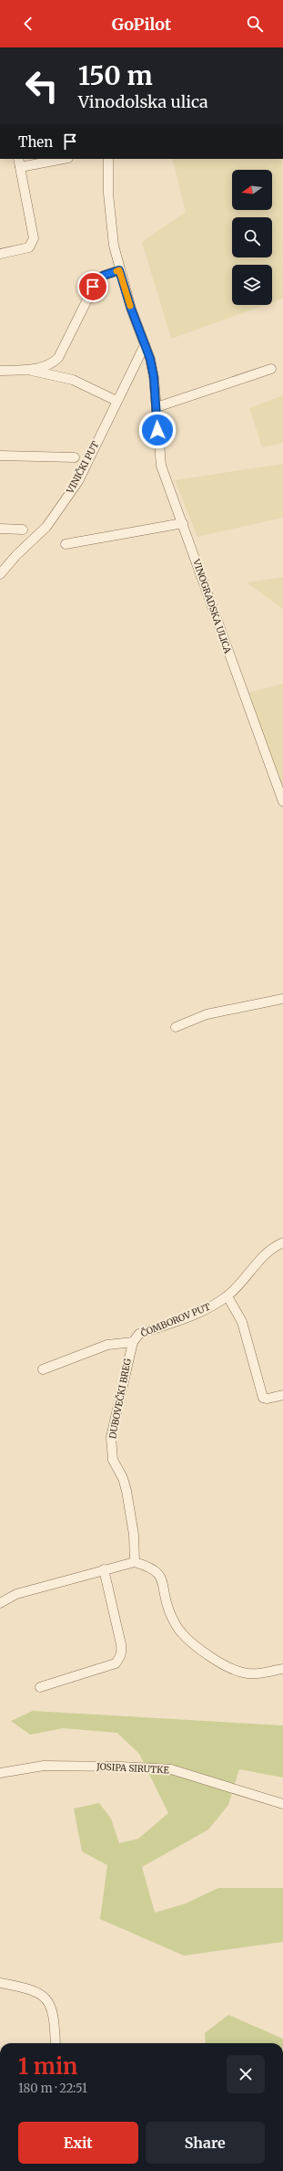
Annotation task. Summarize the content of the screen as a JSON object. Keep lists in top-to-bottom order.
{
  "streets": {
    "street": [
      "VINIČKI PUT",
      "VINOGRADSKA ULICA",
      "ČOMBOROV PUT",
      "DUBOVEČKI BREG",
      "JOSIPA SIRUTKE"
    ]
  },
  "crossings": [
    ["VINIČKI PUT", "VINOGRADSKA ULICA"],
    ["ČOMBOROV PUT", "DUBOVEČKI BREG"]
  ],
  "north": "left",
  "page": {
    "header": "GoPilot",
    "turn": ["150 m", "Vinodolska ulica"],
    "then": "Then",
    "heading": ["1 min", "180 m · 22:51"],
    "buttons": ["Exit", "Share"]
  }
}
